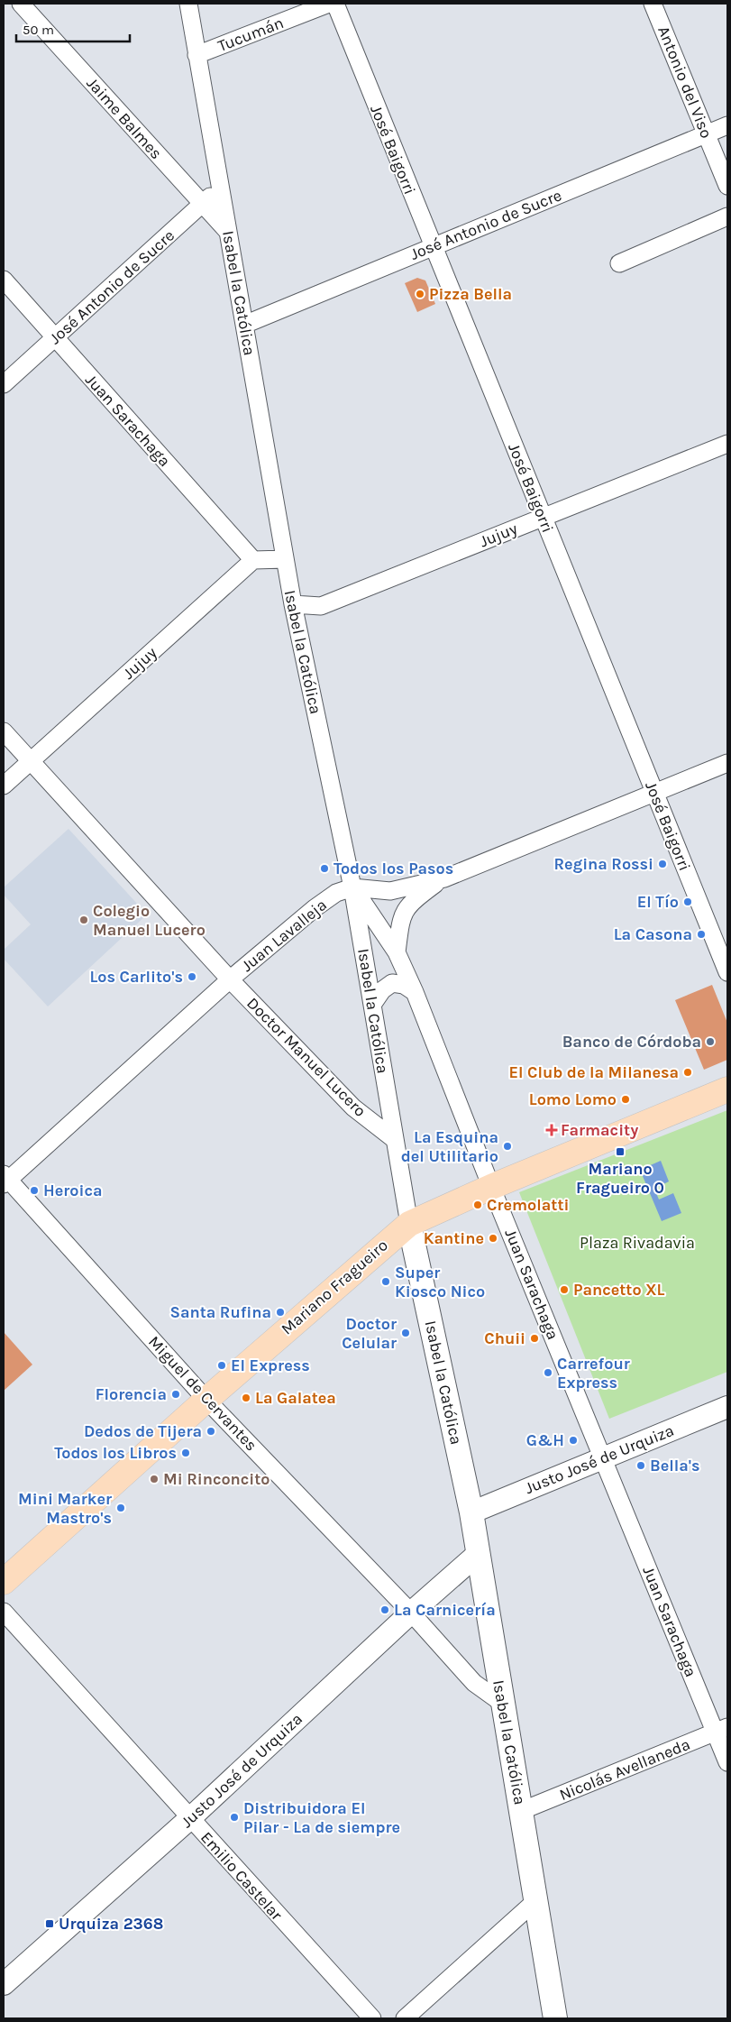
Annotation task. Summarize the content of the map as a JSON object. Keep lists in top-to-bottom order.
{
  "streets": {
    "main road": ["Isabel la Católica", "Mariano Fragueiro"],
    "street": [
      "Tucumán",
      "Antonio del Viso",
      "Jaime Balmes",
      "José Baigorri",
      "José Antonio de Sucre",
      "Juan Sarachaga",
      "Jujuy",
      "Juan Lavalleja",
      "Doctor Manuel Lucero",
      "Miguel de Cervantes",
      "Justo José de Urquiza",
      "Nicolás Avellaneda",
      "Emilio Castelar"
    ]
  },
  "crossings": [
    ["Tucumán", "Isabel la Católica"],
    ["Antonio del Viso", "José Antonio de Sucre"],
    ["Jaime Balmes", "José Antonio de Sucre"],
    ["Jaime Balmes", "Isabel la Católica"],
    ["José Baigorri", "José Antonio de Sucre"],
    ["José Baigorri", "Jujuy"],
    ["José Baigorri", "Juan Lavalleja"],
    ["José Antonio de Sucre", "Isabel la Católica"],
    ["José Antonio de Sucre", "Juan Sarachaga"],
    ["Isabel la Católica", "Juan Sarachaga"],
    ["Isabel la Católica", "Jujuy"],
    ["Isabel la Católica", "Juan Lavalleja"],
    ["Isabel la Católica", "Doctor Manuel Lucero"],
    ["Isabel la Católica", "Mariano Fragueiro"],
    ["Isabel la Católica", "Miguel de Cervantes"],
    ["Isabel la Católica", "Justo José de Urquiza"],
    ["Isabel la Católica", "Nicolás Avellaneda"],
    ["Juan Sarachaga", "Jujuy"],
    ["Juan Sarachaga", "Juan Lavalleja"],
    ["Juan Sarachaga", "Mariano Fragueiro"],
    ["Juan Sarachaga", "Justo José de Urquiza"],
    ["Juan Sarachaga", "Nicolás Avellaneda"],
    ["Jujuy", "Doctor Manuel Lucero"],
    ["Juan Lavalleja", "Doctor Manuel Lucero"],
    ["Juan Lavalleja", "Miguel de Cervantes"],
    ["Mariano Fragueiro", "Miguel de Cervantes"],
    ["Miguel de Cervantes", "Justo José de Urquiza"],
    ["Justo José de Urquiza", "Emilio Castelar"]
  ],
  "parks": ["Plaza Rivadavia"],
  "places": {
    "other": [
      "Pizza Bella",
      "Regina Rossi",
      "Todos los Pasos",
      "El Tío",
      "Colegio Manuel Lucero",
      "La Casona",
      "Los Carlito's",
      "Banco de Córdoba",
      "El Club de la Milanesa",
      "Lomo Lomo",
      "La Esquina del Utilitario",
      "Heroica",
      "Cremolatti",
      "Kantine",
      "Super Kiosco Nico",
      "Pancetto XL",
      "Santa Rufina",
      "Doctor Celular",
      "Chuii",
      "El Express",
      "Carrefour Express",
      "Florencia",
      "La Galatea",
      "Dedos de Tijera",
      "G&H",
      "Todos los Libros",
      "Bella's",
      "Mi Rinconcito",
      "Mini Marker Mastro's",
      "La Carnicería",
      "Distribuidora El Pilar - La de siempre"
    ],
    "health": ["Farmacity"],
    "transit": ["Mariano Fragueiro 0", "Urquiza 2368"]
  },
  "scale_bar": "50 m"
}
